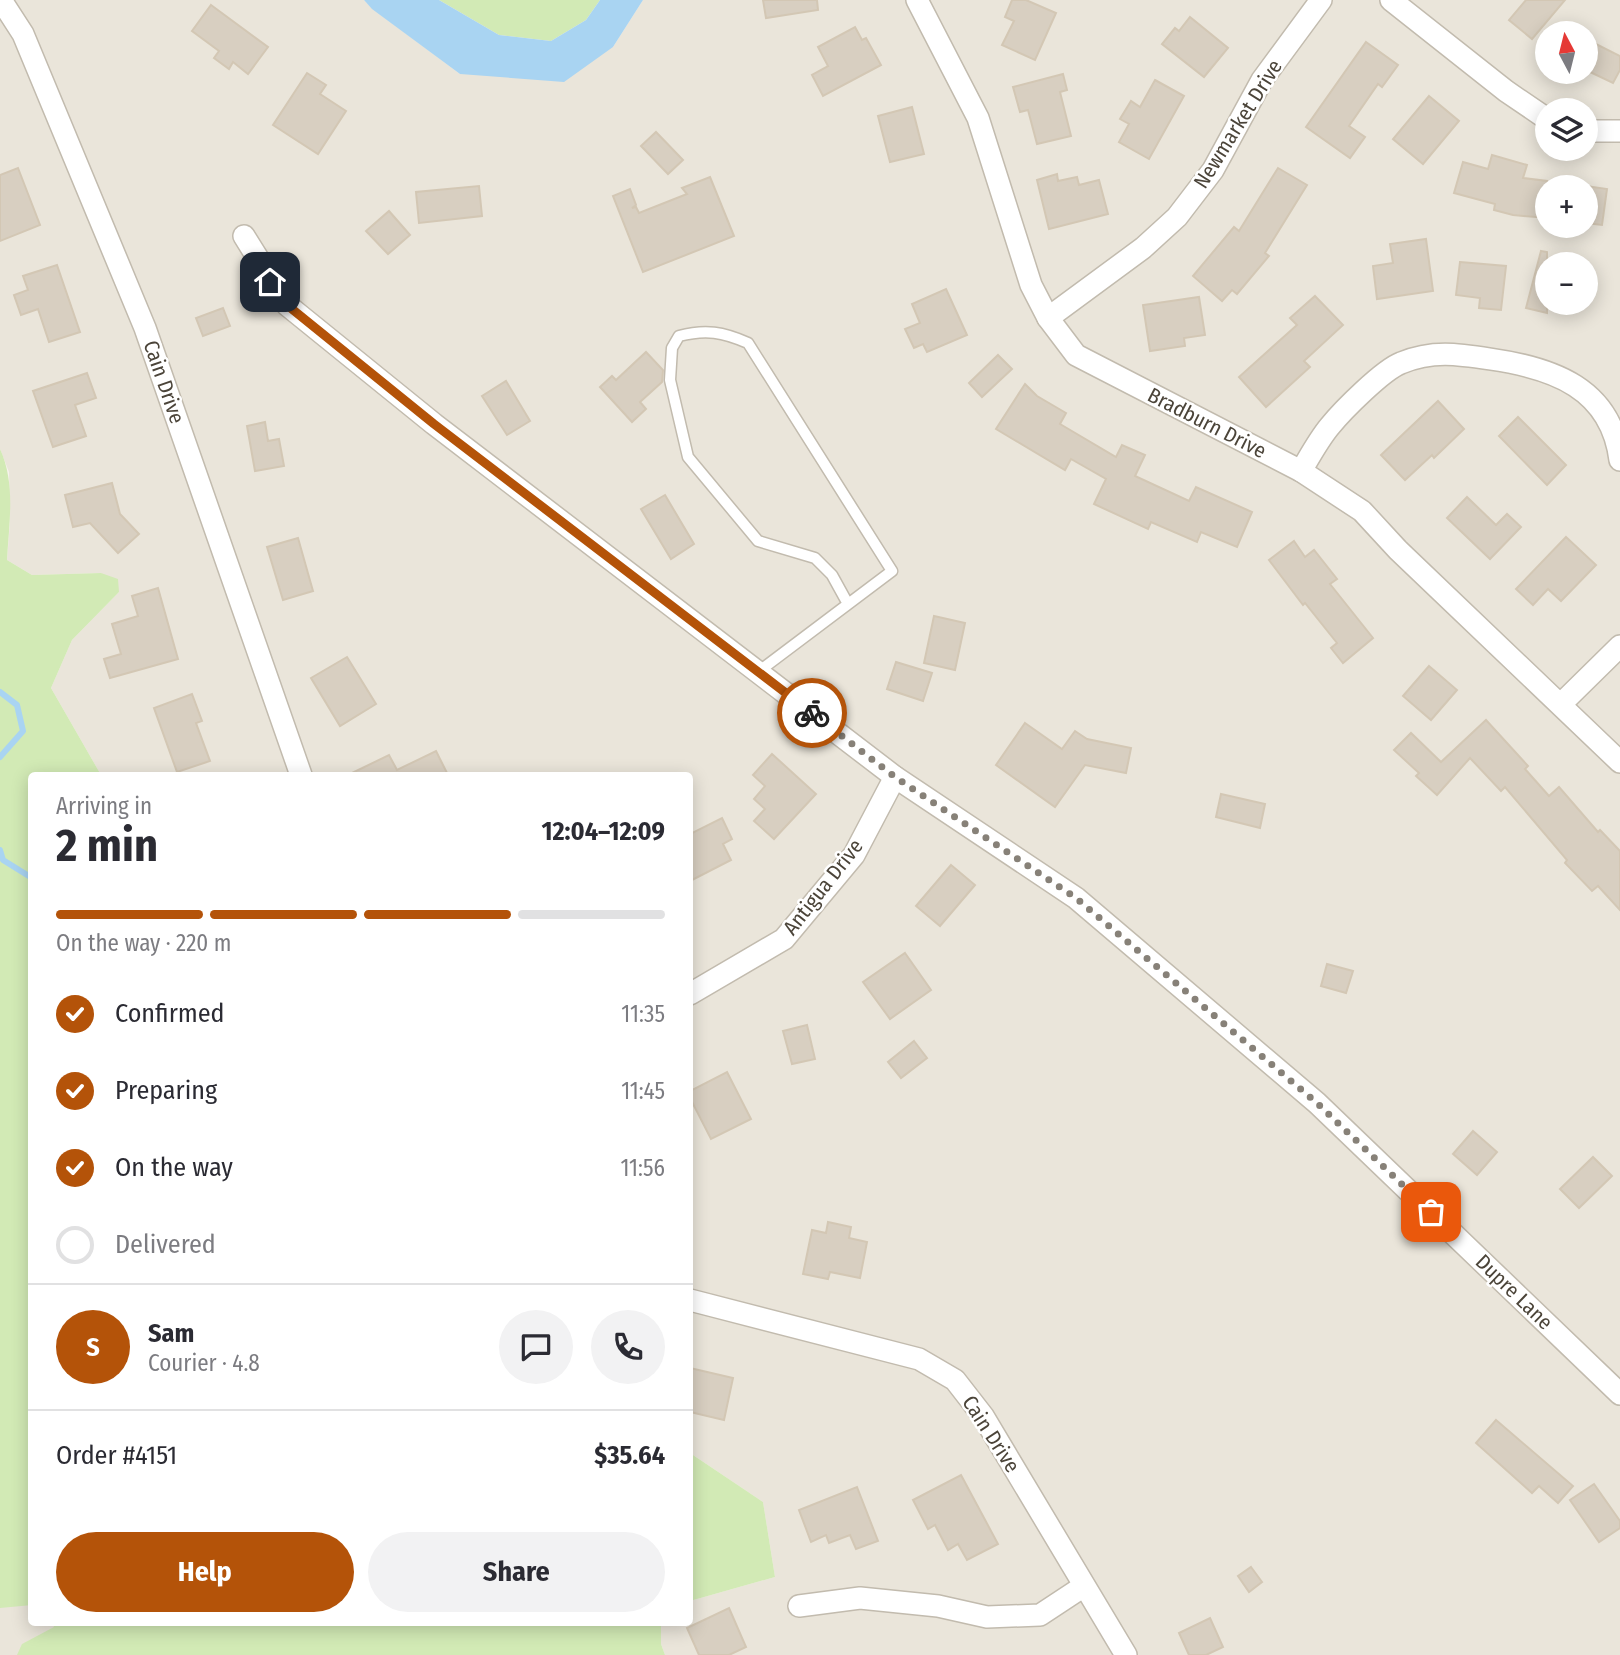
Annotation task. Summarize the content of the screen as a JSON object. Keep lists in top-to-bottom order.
{
  "streets": {
    "street": [
      "Newmarket Drive",
      "Cain Drive",
      "Bradburn Drive",
      "Antigua Drive",
      "Dupre Lane"
    ]
  },
  "crossings": [
    ["Newmarket Drive", "Bradburn Drive"],
    ["Antigua Drive", "Dupre Lane"]
  ],
  "north": "top",
  "page": {
    "map_buttons": ["+", "−"],
    "heading": ["2 min", "Arriving in", "12:04–12:09"],
    "panel": [
      "Sam",
      "Courier · 4.8",
      "Order #4151",
      "$35.64"
    ],
    "bar": "On the way · 220 m",
    "list": [
      ["Confirmed", "11:35"],
      ["Preparing", "11:45"],
      ["On the way", "11:56"],
      "Delivered"
    ],
    "round": "S",
    "buttons": ["Help", "Share"]
  }
}
